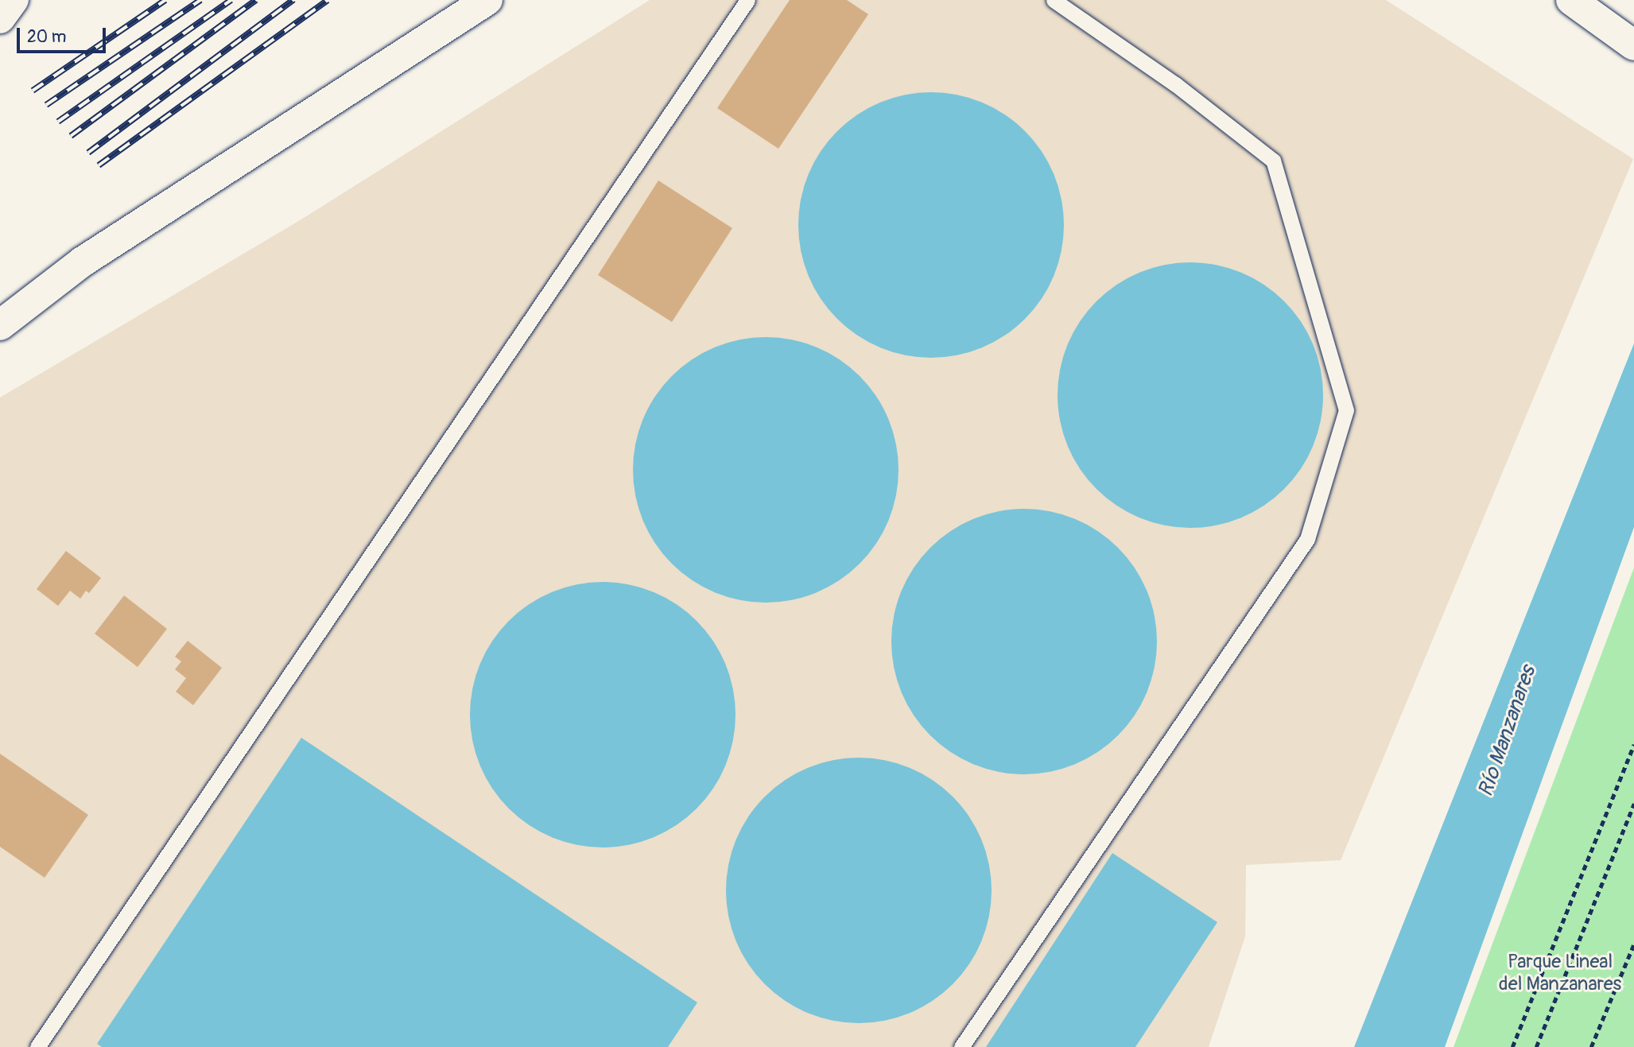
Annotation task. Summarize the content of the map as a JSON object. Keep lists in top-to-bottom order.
{
  "water": ["Río Manzanares"],
  "parks": ["Parque Lineal del Manzanares"],
  "scale_bar": "20 m"
}
